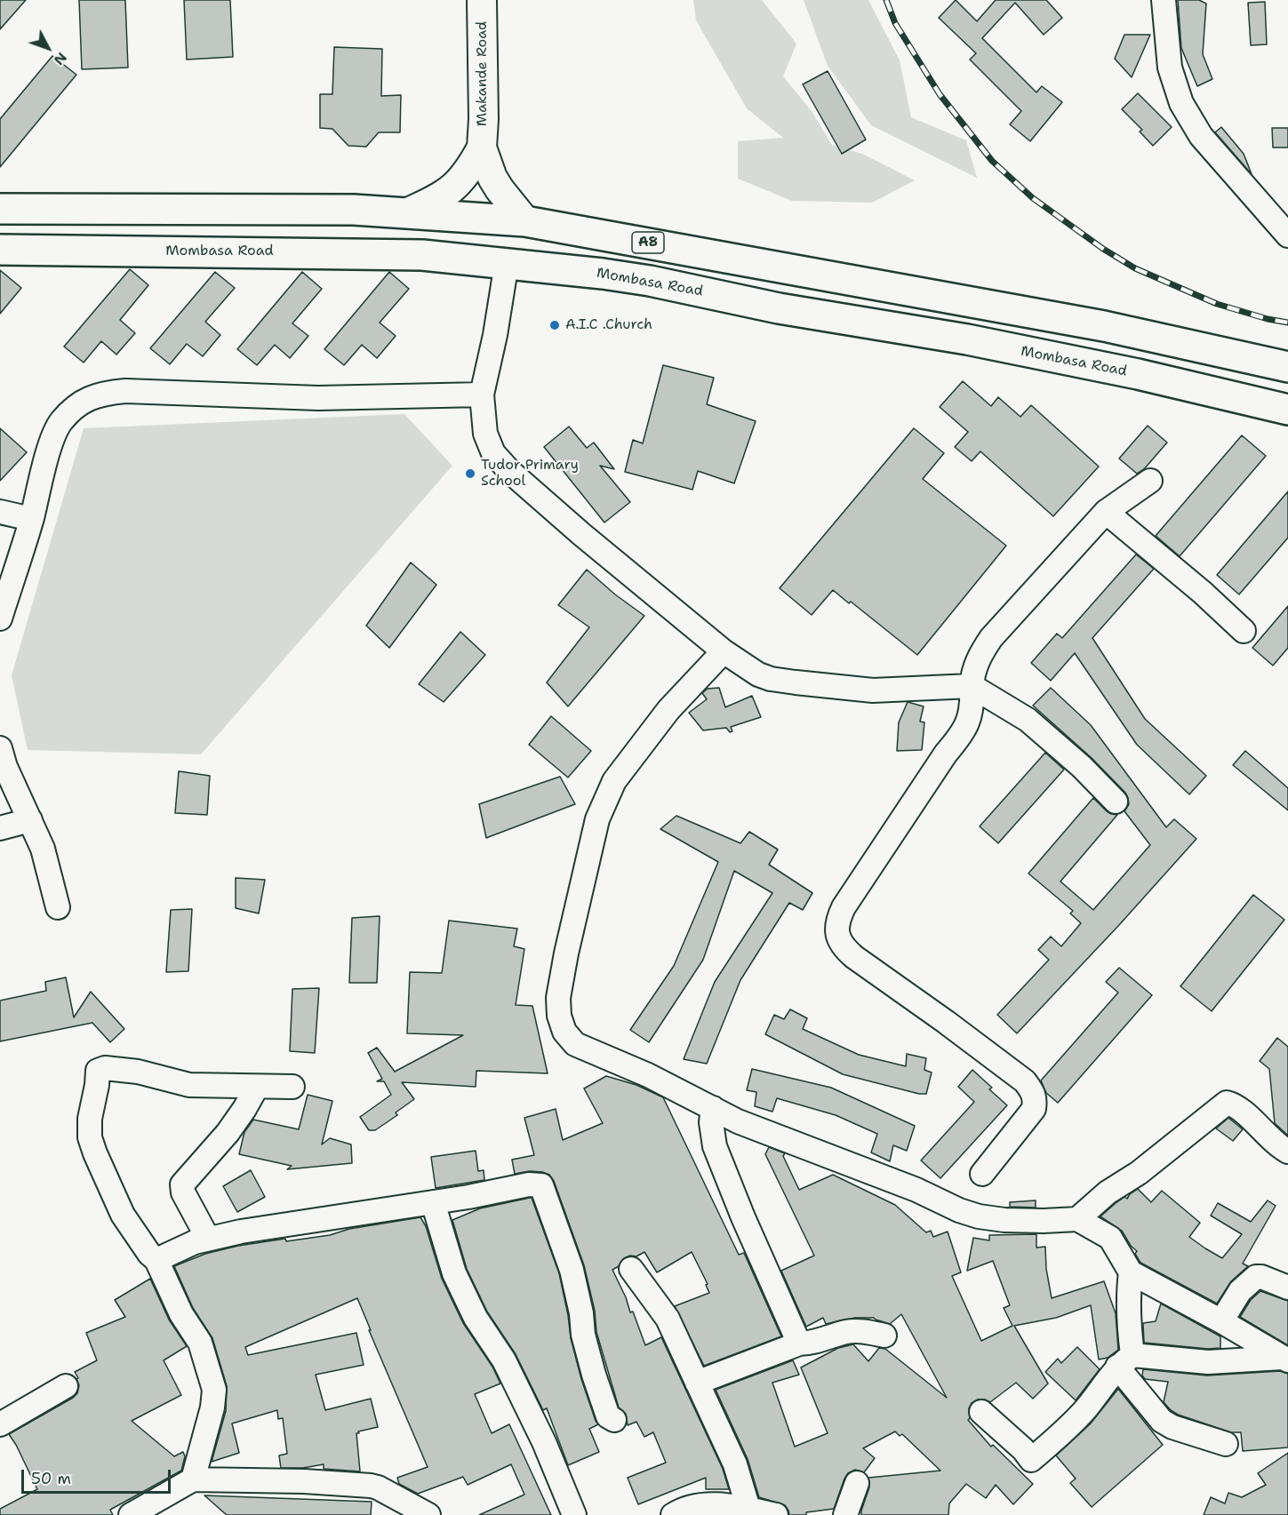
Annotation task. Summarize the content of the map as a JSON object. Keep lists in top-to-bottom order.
{
  "streets": {
    "highway": ["A8", "Mombasa Road"],
    "main road": ["Makande Road"]
  },
  "crossings": [
    ["Makande Road", "A8"]
  ],
  "places": ["A.I.C .Church", "Tudor Primary School"],
  "scale_bar": "50 m",
  "north": "bottom right"
}
